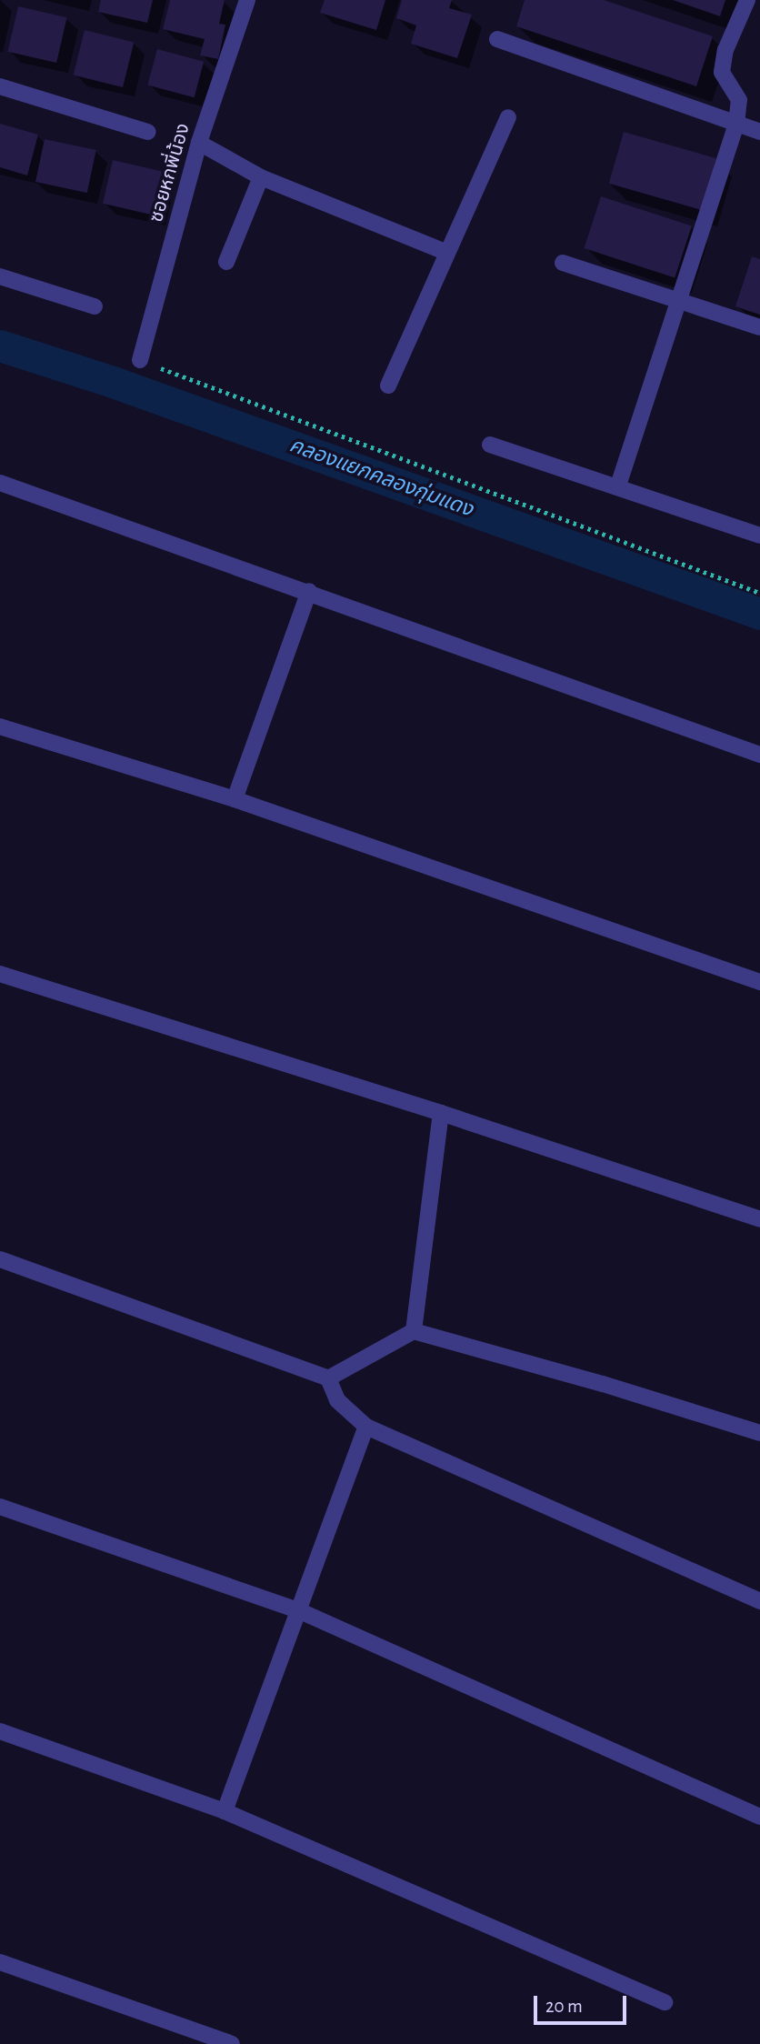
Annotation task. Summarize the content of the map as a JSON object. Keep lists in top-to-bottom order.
{
  "streets": {
    "street": ["ซอยหกพี่น้อง"]
  },
  "water": ["คลองแยกคลองกุ่มแดง"],
  "scale_bar": "20 m"
}
